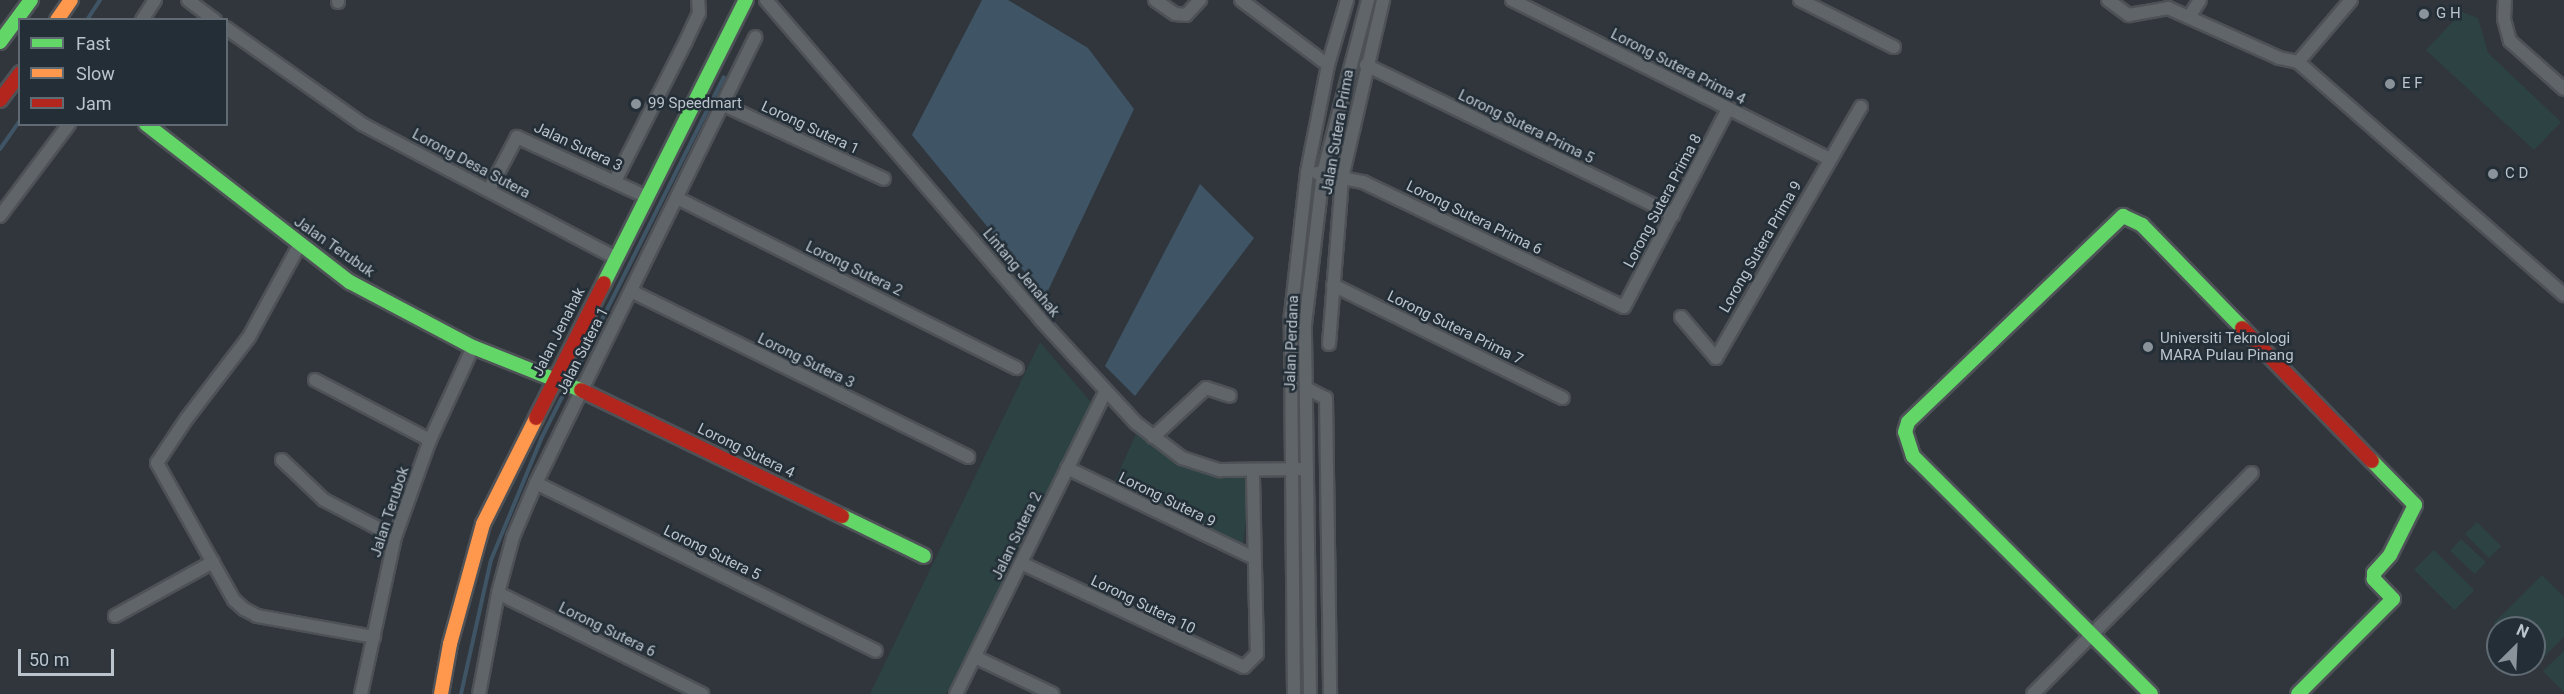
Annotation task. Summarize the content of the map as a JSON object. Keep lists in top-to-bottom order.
{
  "streets": {
    "main road": ["Jalan Terubuk", "Jalan Jenahak", "Lorong Sutera 4"],
    "street": [
      "Lorong Sutera Prima 4",
      "Lorong Sutera Prima 5",
      "Lorong Sutera 1",
      "Jalan Sutera Prima",
      "Jalan Sutera 3",
      "Lorong Desa Sutera",
      "Lorong Sutera Prima 8",
      "Lorong Sutera Prima 6",
      "Lorong Sutera Prima 9",
      "Lorong Sutera 2",
      "Lintang Jenahak",
      "Lorong Sutera Prima 7",
      "Jalan Perdana",
      "Jalan Sutera 1",
      "Lorong Sutera 3",
      "Lorong Sutera 9",
      "Jalan Terubok",
      "Jalan Sutera 2",
      "Lorong Sutera 5",
      "Lorong Sutera 10",
      "Lorong Sutera 6"
    ]
  },
  "crossings": [
    ["Lorong Sutera Prima 4", "Lorong Sutera Prima 8"],
    ["Lorong Sutera Prima 4", "Lorong Sutera Prima 9"],
    ["Lorong Sutera Prima 5", "Jalan Sutera Prima"],
    ["Lorong Sutera Prima 5", "Lorong Sutera Prima 8"],
    ["Lorong Sutera 1", "Jalan Sutera 1"],
    ["Jalan Sutera Prima", "Lorong Sutera Prima 6"],
    ["Jalan Sutera Prima", "Lorong Sutera Prima 7"],
    ["Jalan Sutera 3", "Lorong Desa Sutera"],
    ["Jalan Sutera 3", "Jalan Jenahak"],
    ["Lorong Desa Sutera", "Jalan Jenahak"],
    ["Lorong Sutera Prima 8", "Lorong Sutera Prima 6"],
    ["Lorong Sutera Prima 6", "Jalan Perdana"],
    ["Jalan Terubuk", "Jalan Jenahak"],
    ["Jalan Terubuk", "Lorong Sutera 4"],
    ["Jalan Terubuk", "Jalan Terubok"],
    ["Lorong Sutera 2", "Jalan Sutera 1"],
    ["Lintang Jenahak", "Jalan Perdana"],
    ["Lintang Jenahak", "Jalan Sutera 2"],
    ["Jalan Jenahak", "Lorong Sutera 4"],
    ["Jalan Sutera 1", "Lorong Sutera 3"],
    ["Jalan Sutera 1", "Lorong Sutera 4"],
    ["Jalan Sutera 1", "Lorong Sutera 5"],
    ["Jalan Sutera 1", "Lorong Sutera 6"],
    ["Lorong Sutera 9", "Jalan Sutera 2"],
    ["Lorong Sutera 9", "Lorong Sutera 10"],
    ["Jalan Sutera 2", "Lorong Sutera 10"]
  ],
  "places": [
    "G H",
    "E F",
    "99 Speedmart",
    "C D",
    "Universiti Teknologi MARA Pulau Pinang"
  ],
  "legend": ["Fast", "Slow", "Jam"],
  "scale_bar": "50 m",
  "north": "top right"
}
